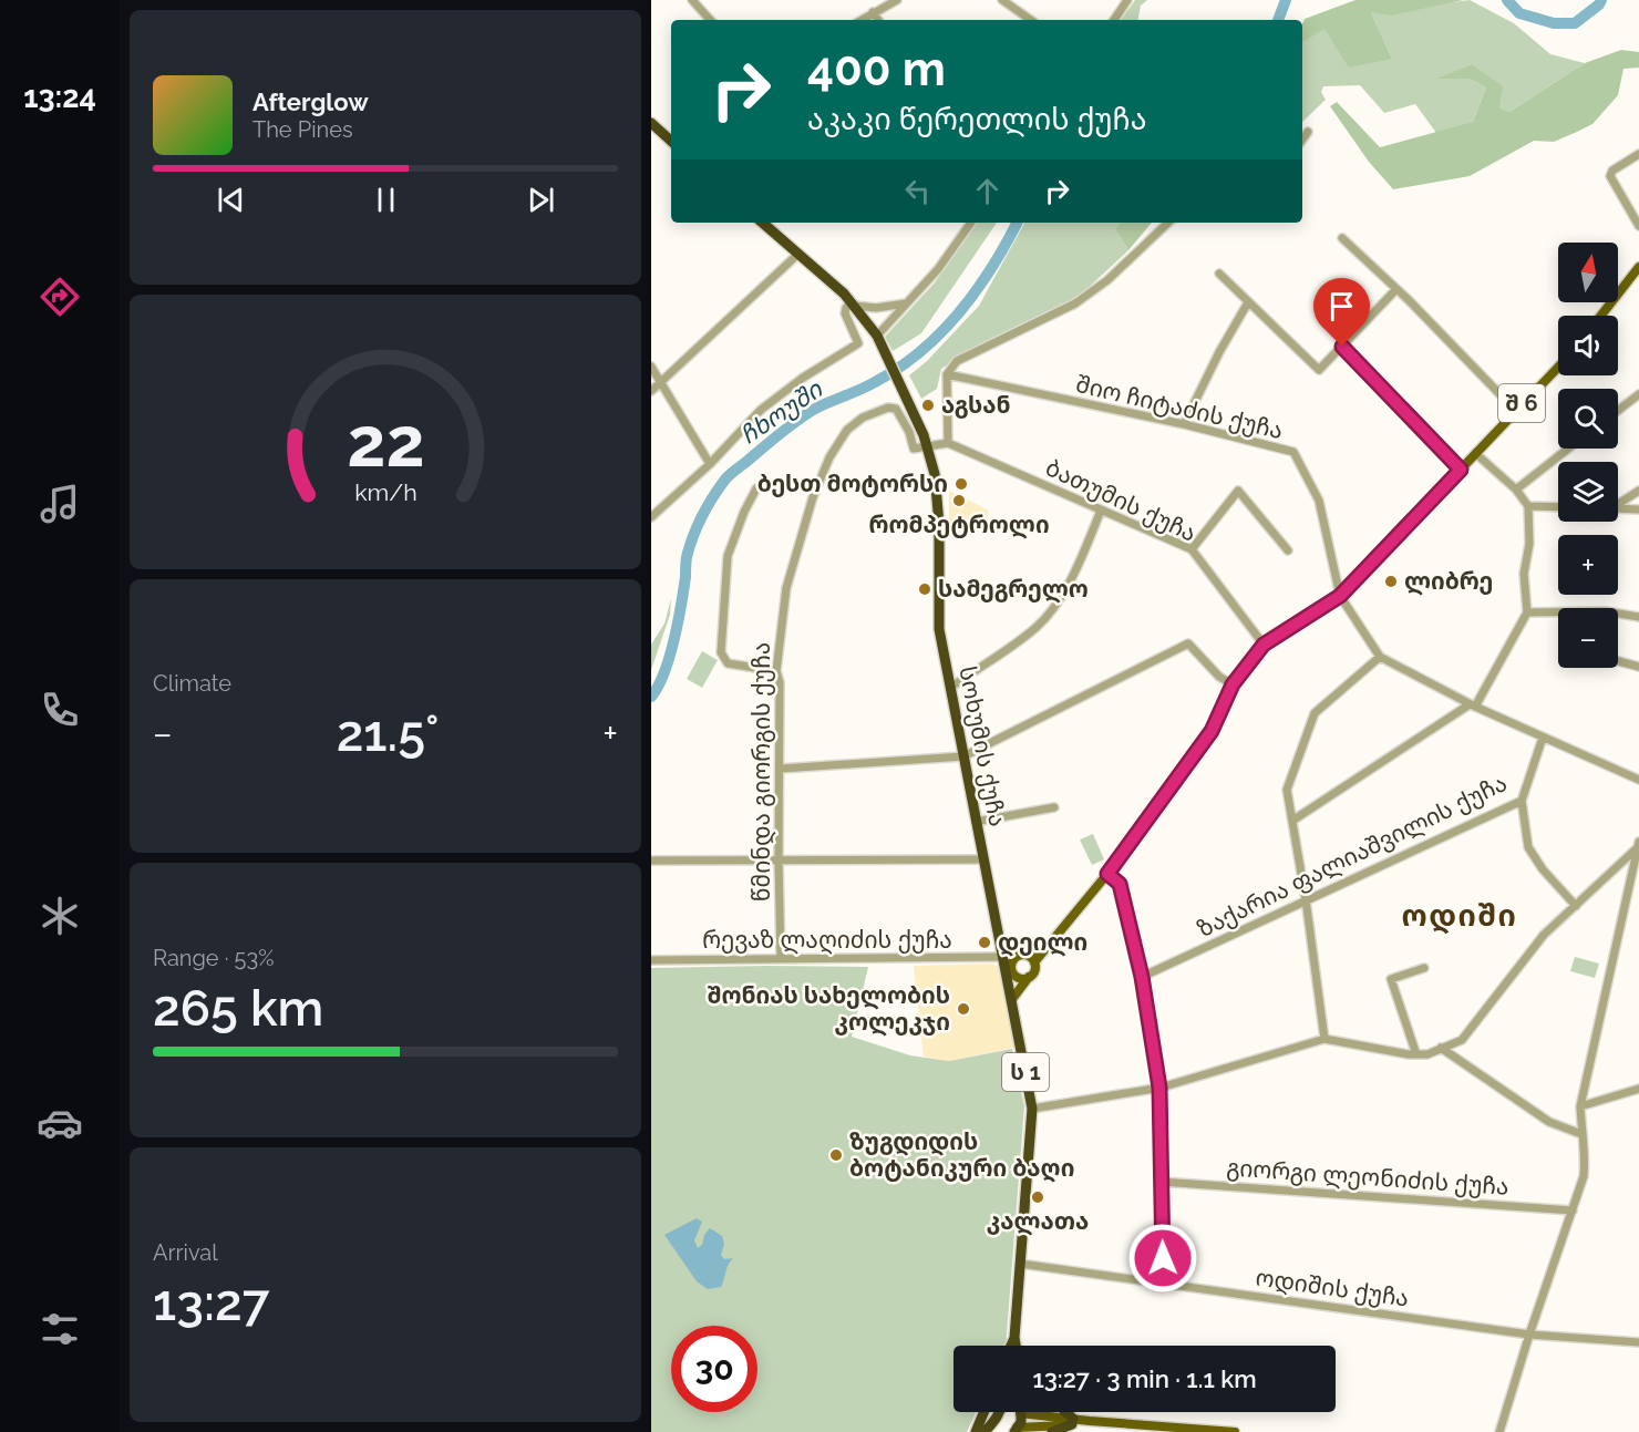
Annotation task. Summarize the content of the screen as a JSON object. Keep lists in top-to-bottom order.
{
  "streets": {
    "highway": ["სოხუმის ქუჩა", "ს 1"],
    "main road": ["შ 6"],
    "street": [
      "შიო ჩიტაძის ქუჩა",
      "ბათუმის ქუჩა",
      "წმინდა გიორგის ქუჩა",
      "ზაქარია ფალიაშვილის ქუჩა",
      "რევაზ ლაღიძის ქუჩა",
      "გიორგი ლეონიძის ქუჩა",
      "ოდიშის ქუჩა"
    ]
  },
  "crossings": [
    ["შ 6", "შიო ჩიტაძის ქუჩა"],
    ["შ 6", "ბათუმის ქუჩა"],
    ["შ 6", "სოხუმის ქუჩა"],
    ["შ 6", "რევაზ ლაღიძის ქუჩა"],
    ["სოხუმის ქუჩა", "წმინდა გიორგის ქუჩა"],
    ["სოხუმის ქუჩა", "რევაზ ლაღიძის ქუჩა"],
    ["სოხუმის ქუჩა", "ს 1"],
    ["სოხუმის ქუჩა", "ოდიშის ქუჩა"],
    ["წმინდა გიორგის ქუჩა", "რევაზ ლაღიძის ქუჩა"]
  ],
  "districts": ["ოდიში"],
  "water": ["ჩხოუში"],
  "places": [
    "აგსან",
    "ბესთ მოტორსი",
    "რომპეტროლი",
    "ლიბრე",
    "სამეგრელო",
    "დეილი",
    "შონიას სახელობის კოლეკჯი",
    "ზუგდიდის ბოტანიკური ბაღი",
    "კალათა"
  ],
  "north": "top",
  "page": {
    "tabs": "13:24",
    "turn": ["400 m", "აკაკი წერეთლის ქუჩა"],
    "song": ["Afterglow", "The Pines"],
    "map_buttons": ["+", "−"],
    "tile": [
      "Climate",
      ["Range · 53%", "265 km"],
      ["Arrival", "13:27"]
    ],
    "heat": ["−", "21.5°", "+"],
    "limit": "30",
    "trip": "13:27 · 3 min · 1.1 km",
    "gauge": ["22", "km/h"]
  }
}
